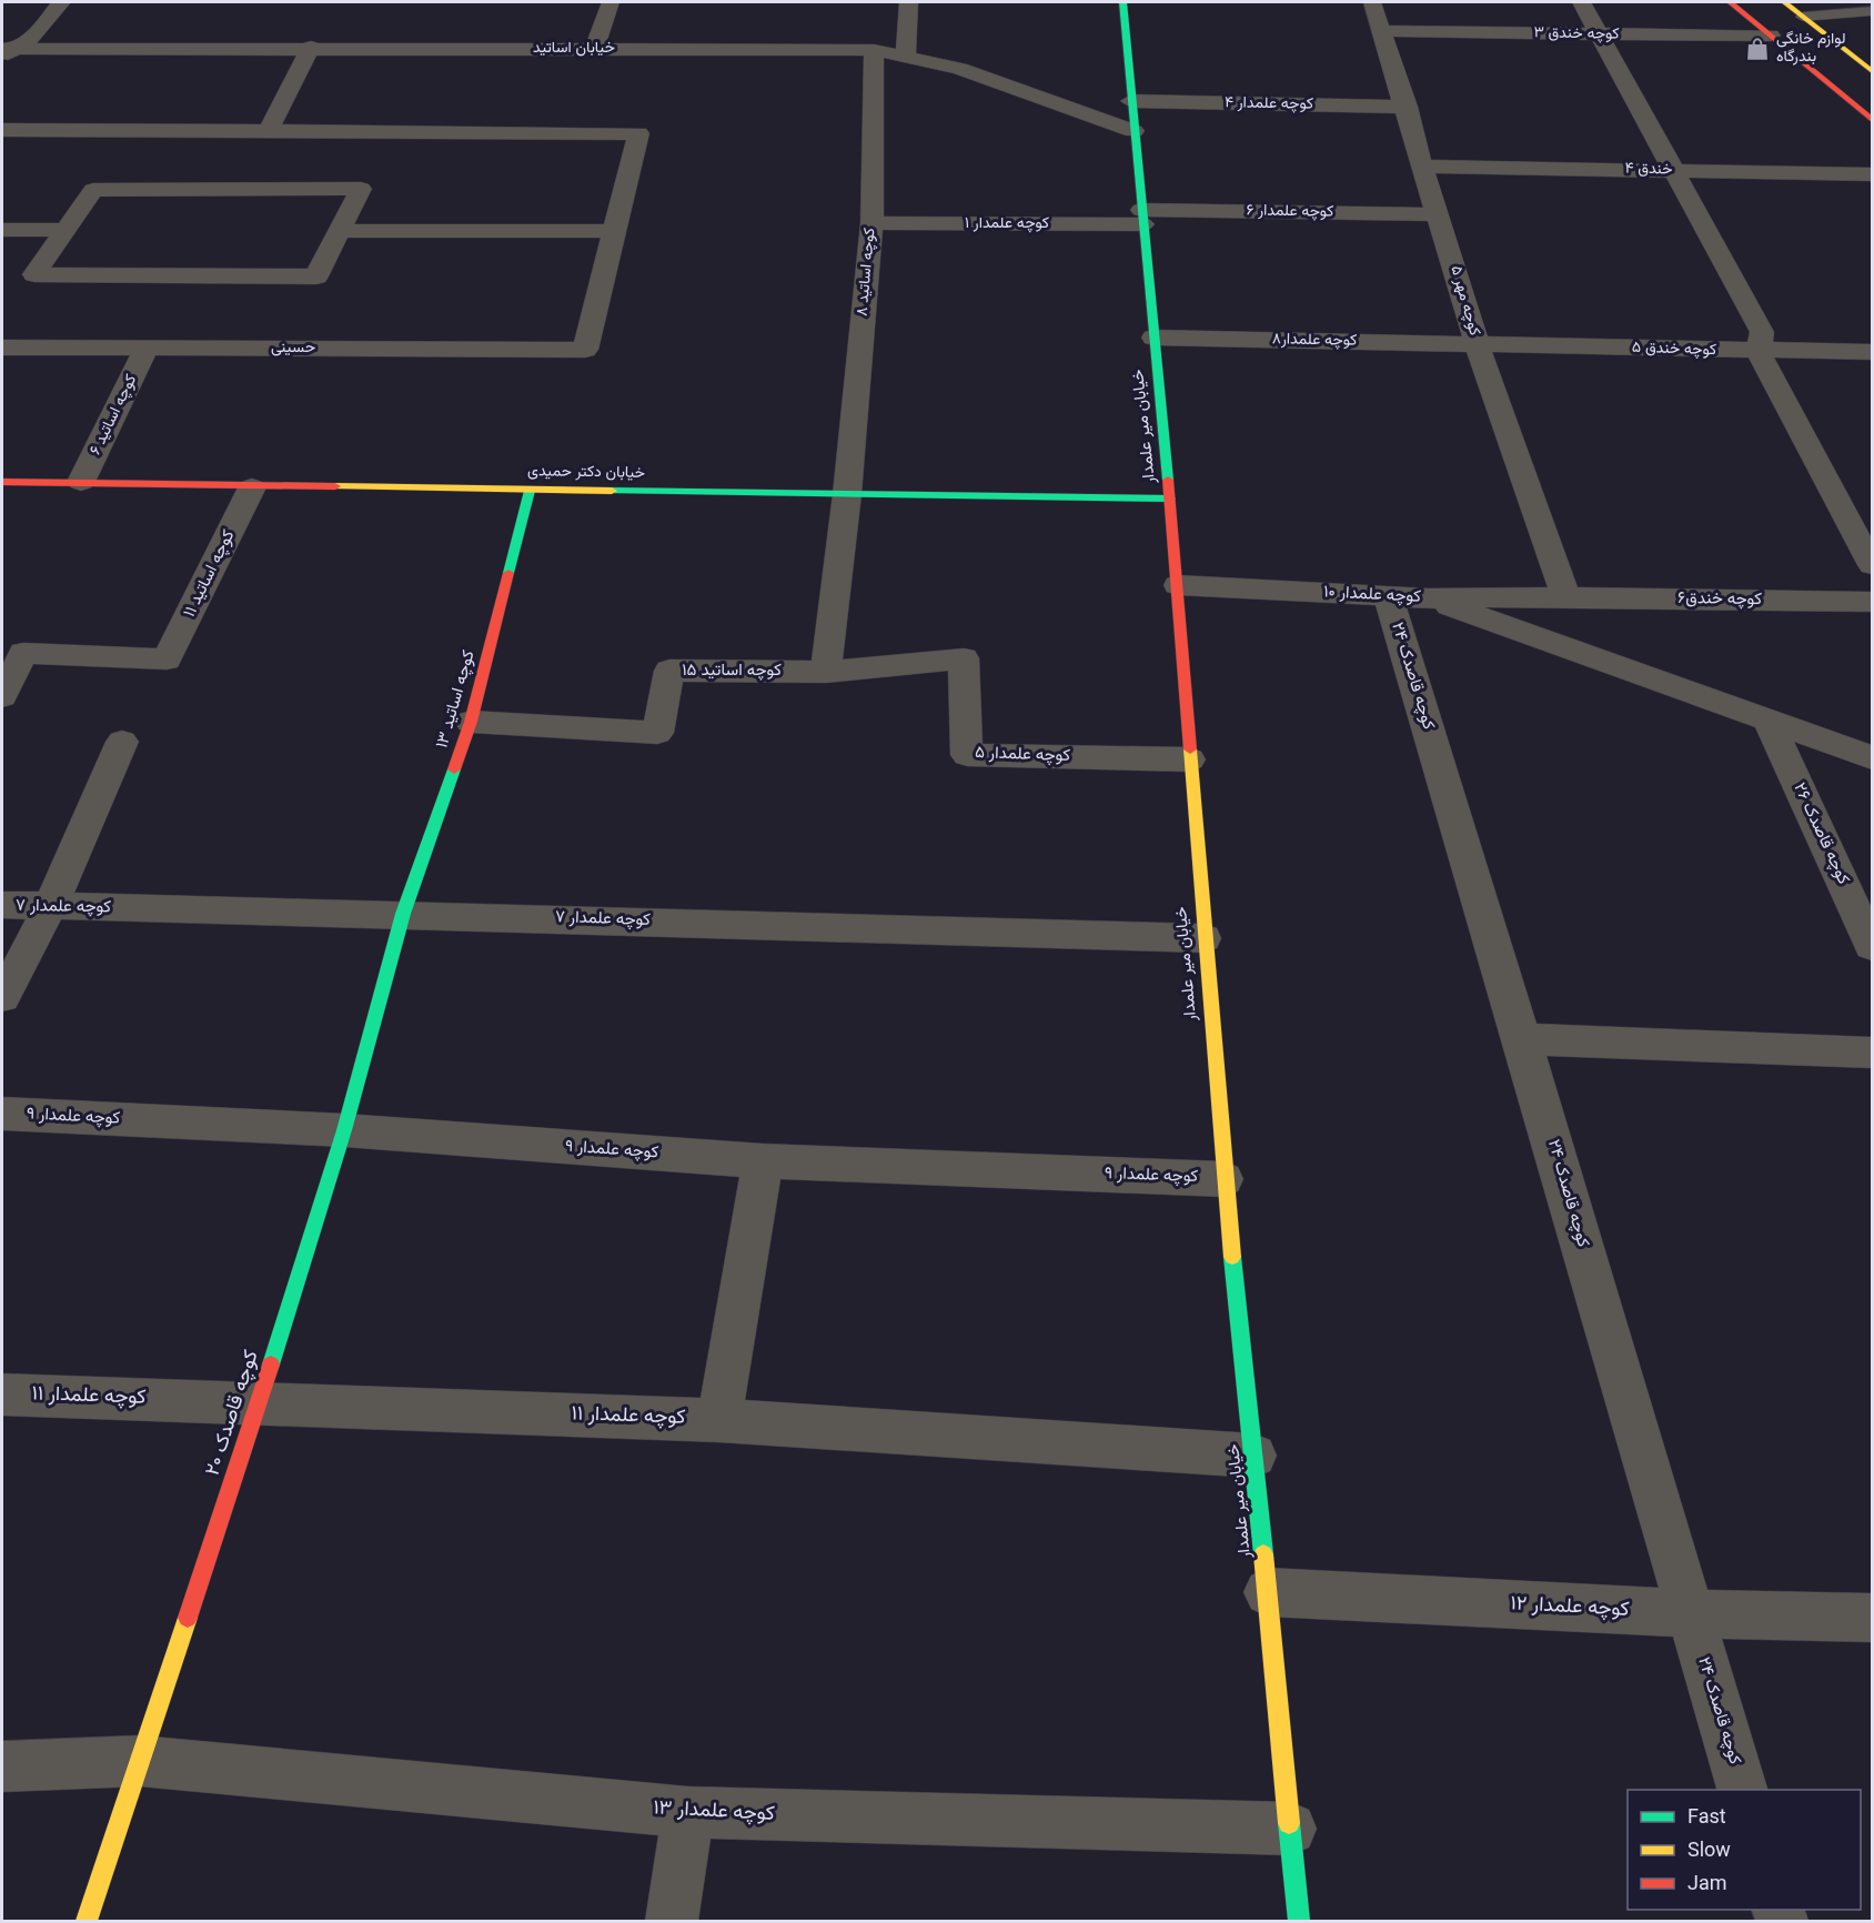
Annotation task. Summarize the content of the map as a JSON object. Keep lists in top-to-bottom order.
{
  "streets": {
    "street": [
      "کوچه خندق ۳",
      "خیابان اساتید",
      "کوچه علمدار ۴",
      "خندق ۴",
      "کوچه علمدار ۶",
      "کوچه علمدار ۱",
      "کوچه اساتید ۸",
      "کوچه مهر ۵",
      "کوچه علمدار۸",
      "حسینی",
      "کوچه خندق ۵",
      "کوچه اساتید ۶",
      "خیابان میر علمدار",
      "خیابان دکتر حمیدی",
      "کوچه اساتید ۱۱",
      "کوچه علمدار ۱۰",
      "کوچه خندق۶",
      "کوچه اساتید ۱۵",
      "کوچه قاصدک ۲۴",
      "کوچه اساتید ۱۳",
      "کوچه علمدار ۵",
      "کوچه قاصدک ۲۶",
      "کوچه علمدار ۷",
      "کوچه علمدار ۹",
      "کوچه علمدار ۱۱",
      "کوچه قاصدک ۲۰",
      "کوچه علمدار ۱۲",
      "کوچه علمدار ۱۳"
    ]
  },
  "crossings": [
    ["کوچه خندق ۳", "کوچه مهر ۵"],
    ["خیابان اساتید", "کوچه اساتید ۸"],
    ["خیابان اساتید", "خیابان میر علمدار"],
    ["کوچه علمدار ۴", "کوچه مهر ۵"],
    ["کوچه علمدار ۴", "خیابان میر علمدار"],
    ["خندق ۴", "کوچه مهر ۵"],
    ["کوچه علمدار ۶", "کوچه علمدار ۱"],
    ["کوچه علمدار ۶", "کوچه مهر ۵"],
    ["کوچه علمدار ۶", "خیابان میر علمدار"],
    ["کوچه علمدار ۱", "کوچه اساتید ۸"],
    ["کوچه علمدار ۱", "خیابان میر علمدار"],
    ["کوچه اساتید ۸", "خیابان دکتر حمیدی"],
    ["کوچه مهر ۵", "کوچه علمدار۸"],
    ["کوچه مهر ۵", "کوچه خندق ۵"],
    ["کوچه مهر ۵", "کوچه علمدار ۱۰"],
    ["کوچه مهر ۵", "کوچه خندق۶"],
    ["کوچه علمدار۸", "کوچه خندق ۵"],
    ["کوچه علمدار۸", "خیابان میر علمدار"],
    ["حسینی", "کوچه اساتید ۶"],
    ["کوچه اساتید ۶", "خیابان دکتر حمیدی"],
    ["خیابان میر علمدار", "خیابان دکتر حمیدی"],
    ["خیابان میر علمدار", "کوچه علمدار ۱۰"],
    ["خیابان میر علمدار", "کوچه علمدار ۵"],
    ["خیابان میر علمدار", "کوچه علمدار ۷"],
    ["خیابان میر علمدار", "کوچه علمدار ۹"],
    ["خیابان میر علمدار", "کوچه علمدار ۱۱"],
    ["خیابان میر علمدار", "کوچه علمدار ۱۲"],
    ["خیابان میر علمدار", "کوچه علمدار ۱۳"],
    ["خیابان دکتر حمیدی", "کوچه اساتید ۱۱"],
    ["خیابان دکتر حمیدی", "کوچه اساتید ۱۳"],
    ["کوچه علمدار ۱۰", "کوچه خندق۶"],
    ["کوچه علمدار ۱۰", "کوچه قاصدک ۲۴"],
    ["کوچه اساتید ۱۵", "کوچه اساتید ۱۳"],
    ["کوچه اساتید ۱۵", "کوچه علمدار ۵"],
    ["کوچه قاصدک ۲۴", "کوچه علمدار ۱۲"],
    ["کوچه اساتید ۱۳", "کوچه علمدار ۷"],
    ["کوچه اساتید ۱۳", "کوچه قاصدک ۲۰"],
    ["کوچه علمدار ۷", "کوچه قاصدک ۲۰"],
    ["کوچه علمدار ۹", "کوچه قاصدک ۲۰"],
    ["کوچه علمدار ۱۱", "کوچه قاصدک ۲۰"],
    ["کوچه قاصدک ۲۰", "کوچه علمدار ۱۳"]
  ],
  "places": {
    "shop": ["لوازم خانگی بندرگاه"]
  },
  "legend": ["Fast", "Slow", "Jam"]
}
